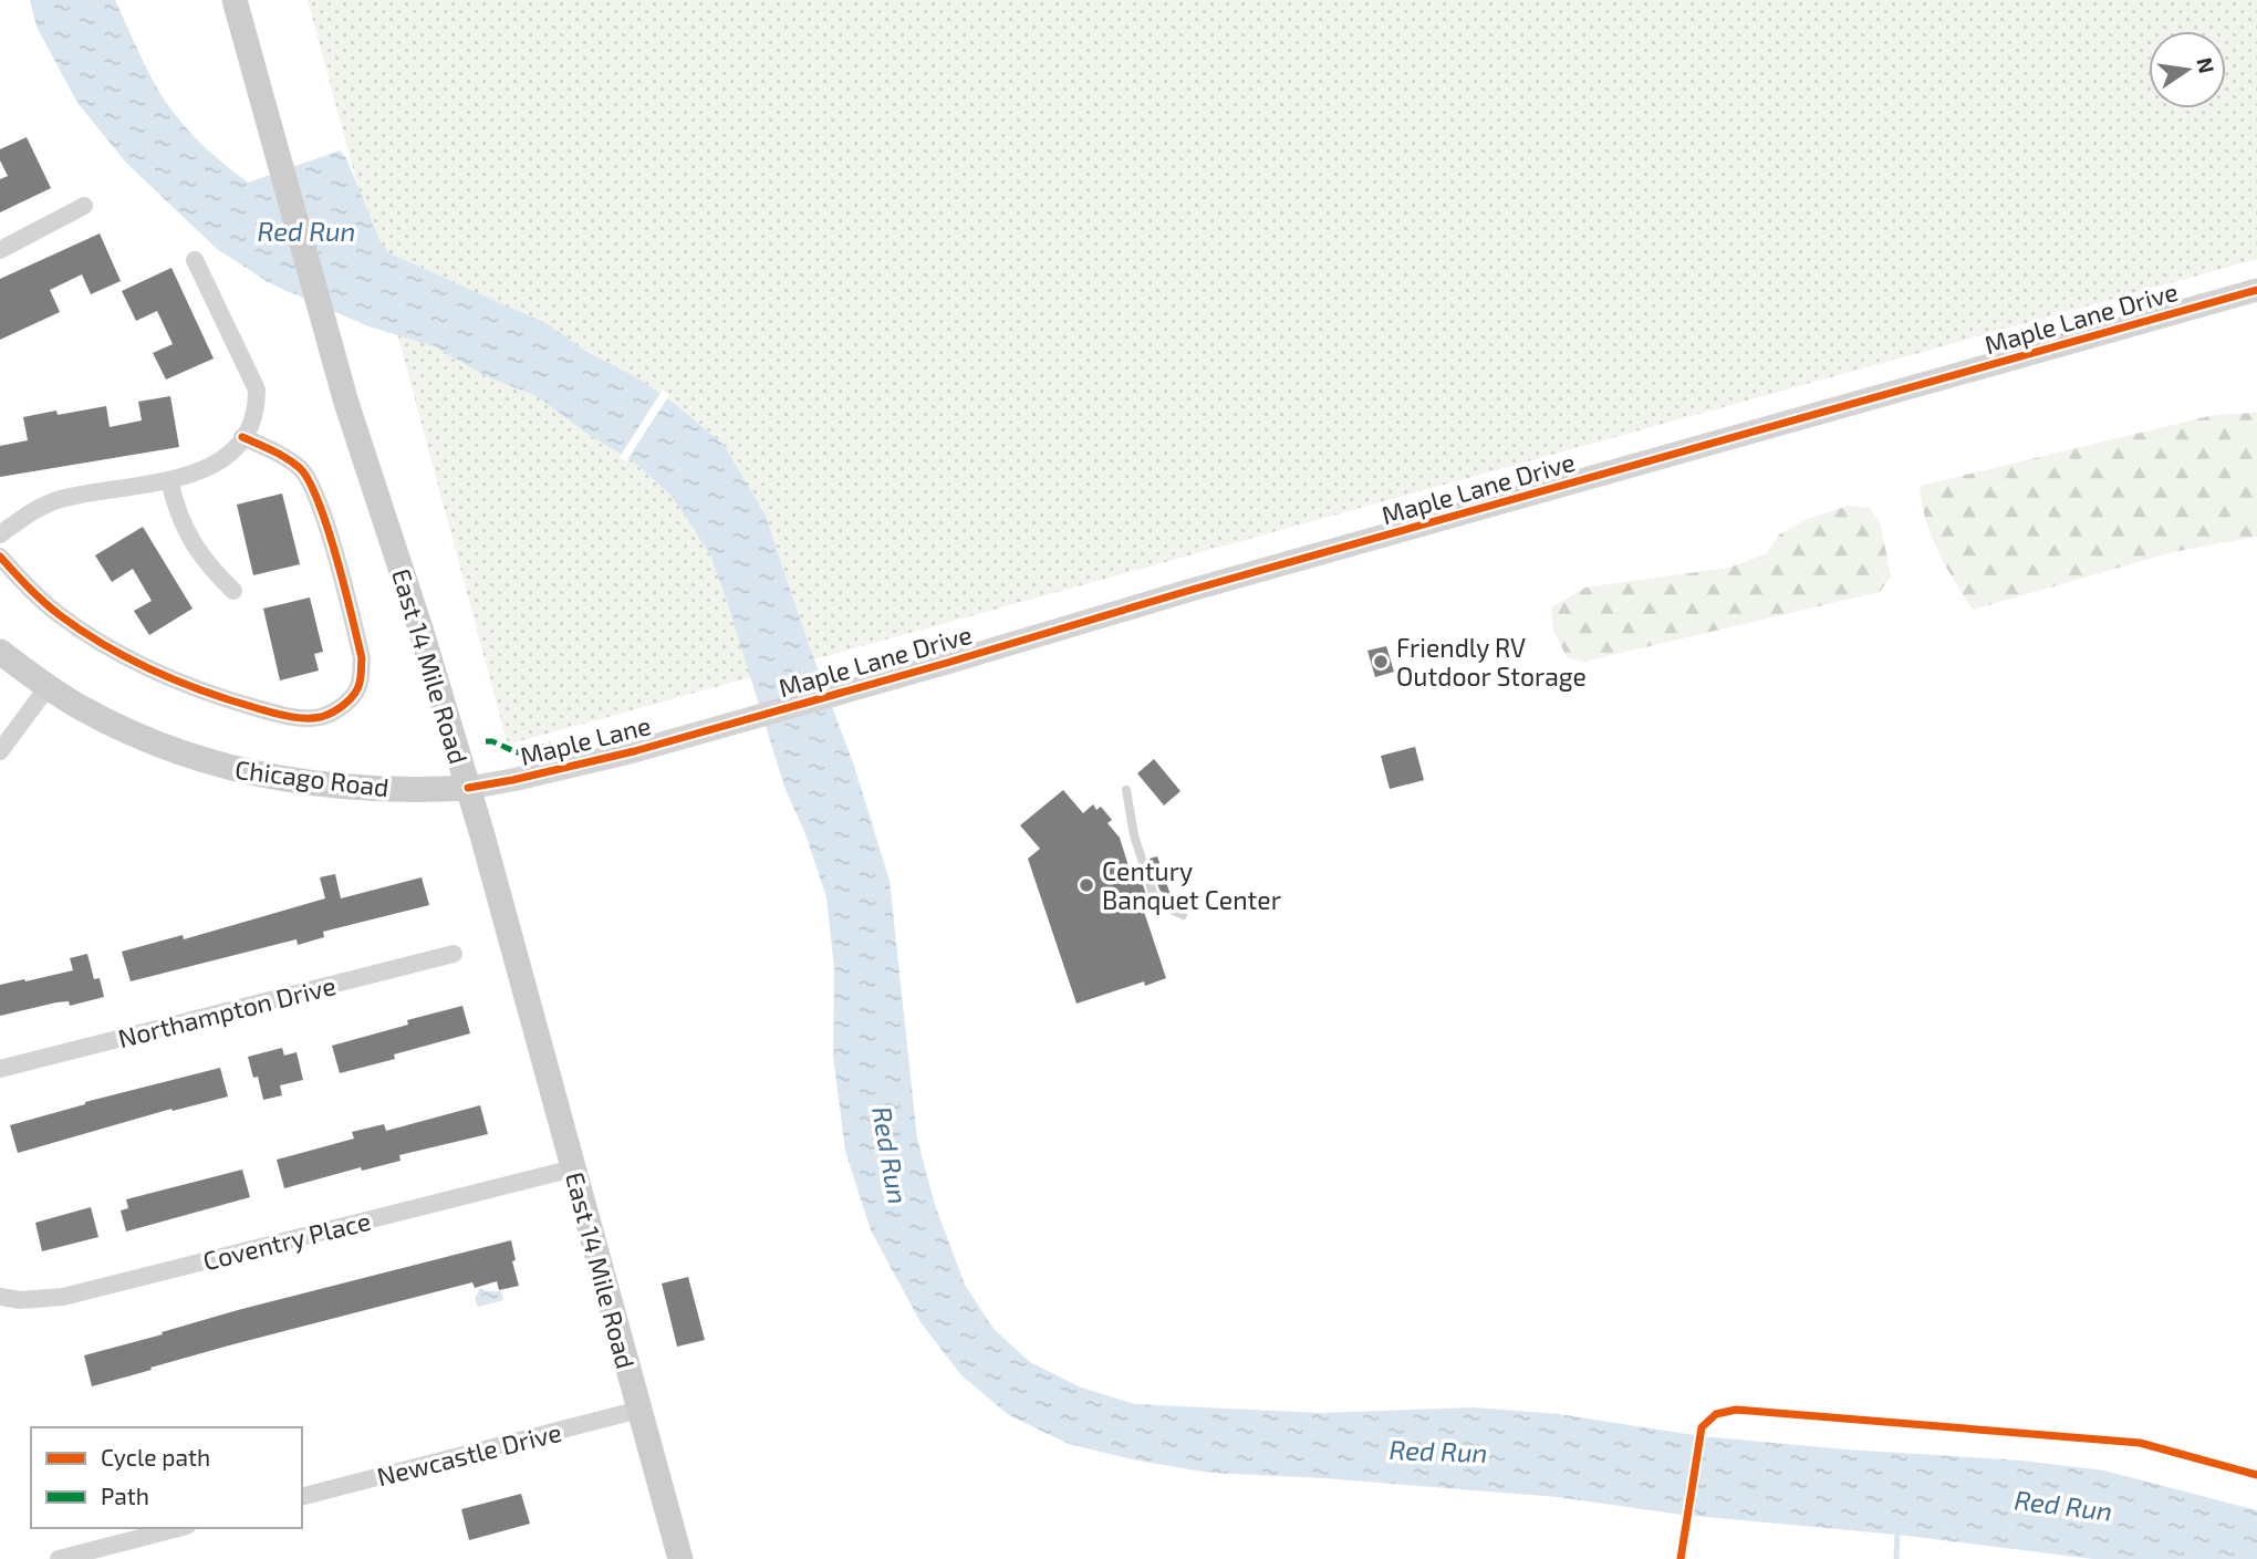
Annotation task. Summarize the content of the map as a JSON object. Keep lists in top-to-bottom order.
{
  "streets": {
    "main road": ["East 14 Mile Road", "Chicago Road"],
    "street": [
      "Maple Lane Drive",
      "Maple Lane",
      "Northampton Drive",
      "Coventry Place",
      "Newcastle Drive"
    ]
  },
  "crossings": [
    ["Maple Lane Drive", "Maple Lane"],
    ["East 14 Mile Road", "Maple Lane"],
    ["East 14 Mile Road", "Chicago Road"],
    ["East 14 Mile Road", "Coventry Place"],
    ["East 14 Mile Road", "Newcastle Drive"],
    ["Maple Lane", "Chicago Road"]
  ],
  "water": ["Red Run"],
  "places": ["Friendly RV Outdoor Storage", "Century Banquet Center"],
  "legend": ["Cycle path", "Path"],
  "north": "right"
}
